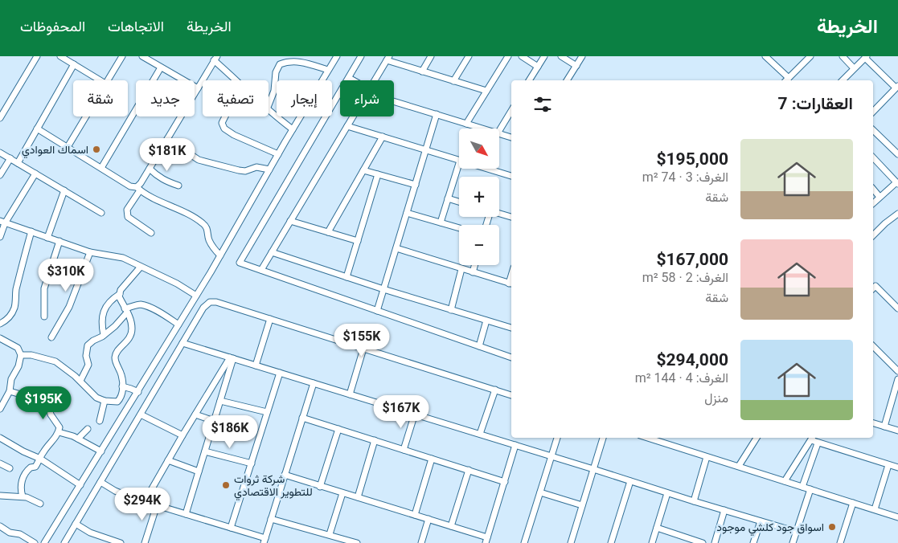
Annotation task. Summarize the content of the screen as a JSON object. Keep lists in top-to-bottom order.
{
  "places": ["اسماك العوادي", "شركة ثروات للتطوير الاقتصادي", "اسواق جود كلشي موجود"],
  "north": "bottom right",
  "page": {
    "header": "الخريطة",
    "nav": ["الخريطة", "الاتجاهات", "المحفوظات"],
    "chip": [
      "شراء",
      "إيجار",
      "تصفية",
      "جديد",
      "شقة"
    ],
    "heading": "العقارات: 7",
    "map_buttons": ["+", "−"],
    "list": [
      {
        "name": "$195,000",
        "note": "الغرف: 3 · 74 m² · شقة"
      },
      {
        "name": "$167,000",
        "note": "الغرف: 2 · 58 m² · شقة"
      },
      {
        "name": "$294,000",
        "note": "الغرف: 4 · 144 m² · منزل"
      }
    ],
    "price": [
      "$181K",
      "$310K",
      "$155K",
      "$195K",
      "$167K",
      "$186K",
      "$294K"
    ]
  }
}
